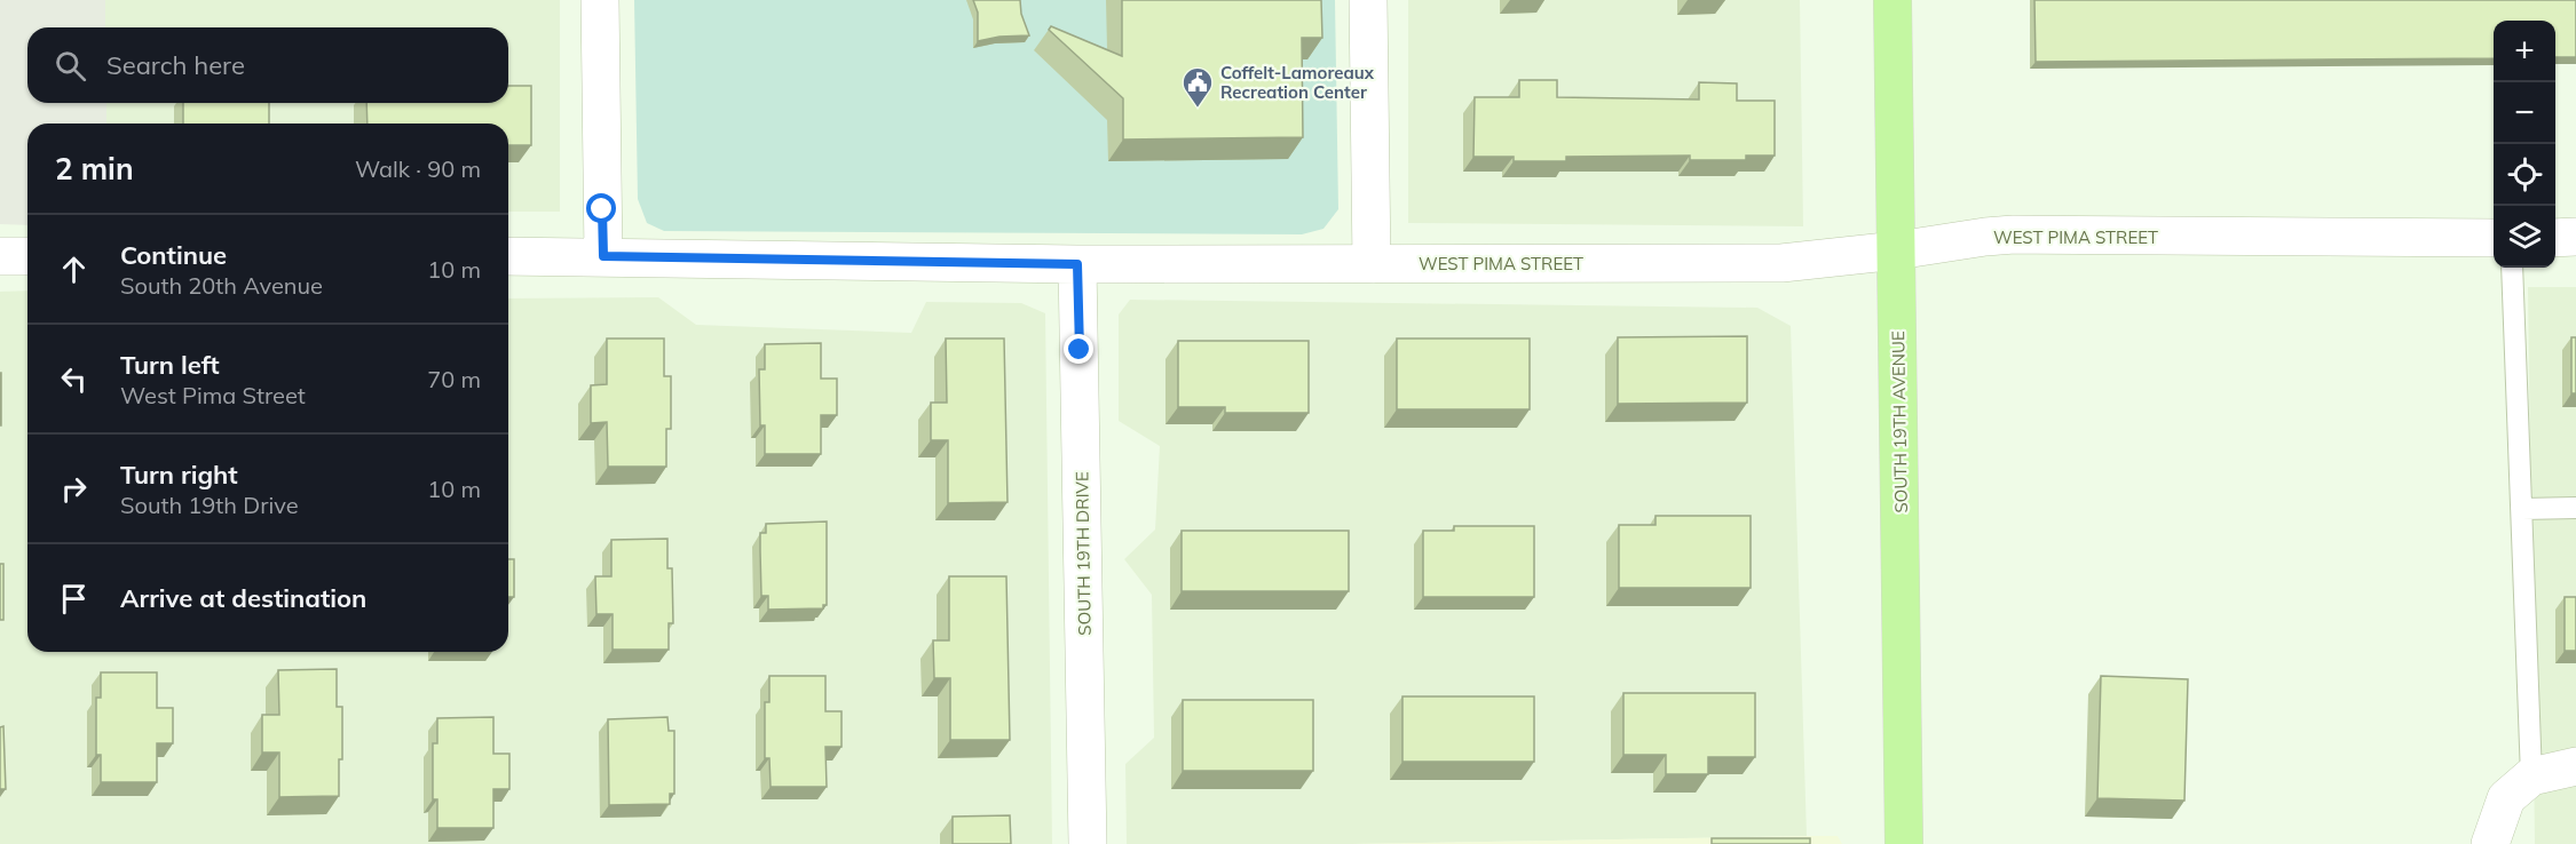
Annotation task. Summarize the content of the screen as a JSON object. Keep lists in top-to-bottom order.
{
  "streets": {
    "main road": ["SOUTH 19TH AVENUE"],
    "street": ["WEST PIMA STREET", "SOUTH 19TH DRIVE"]
  },
  "crossings": [
    ["WEST PIMA STREET", "SOUTH 19TH AVENUE"],
    ["WEST PIMA STREET", "SOUTH 19TH DRIVE"]
  ],
  "places": {
    "public building": ["Coffelt-Lamoreaux Recreation Center"]
  },
  "page": {
    "map_buttons": ["+", "−"],
    "search": "Search here",
    "heading": ["2 min", "Walk · 90 m"],
    "list": [
      ["Continue", "South 20th Avenue", "10 m"],
      ["Turn left", "West Pima Street", "70 m"],
      ["Turn right", "South 19th Drive", "10 m"],
      "Arrive at destination"
    ]
  }
}
